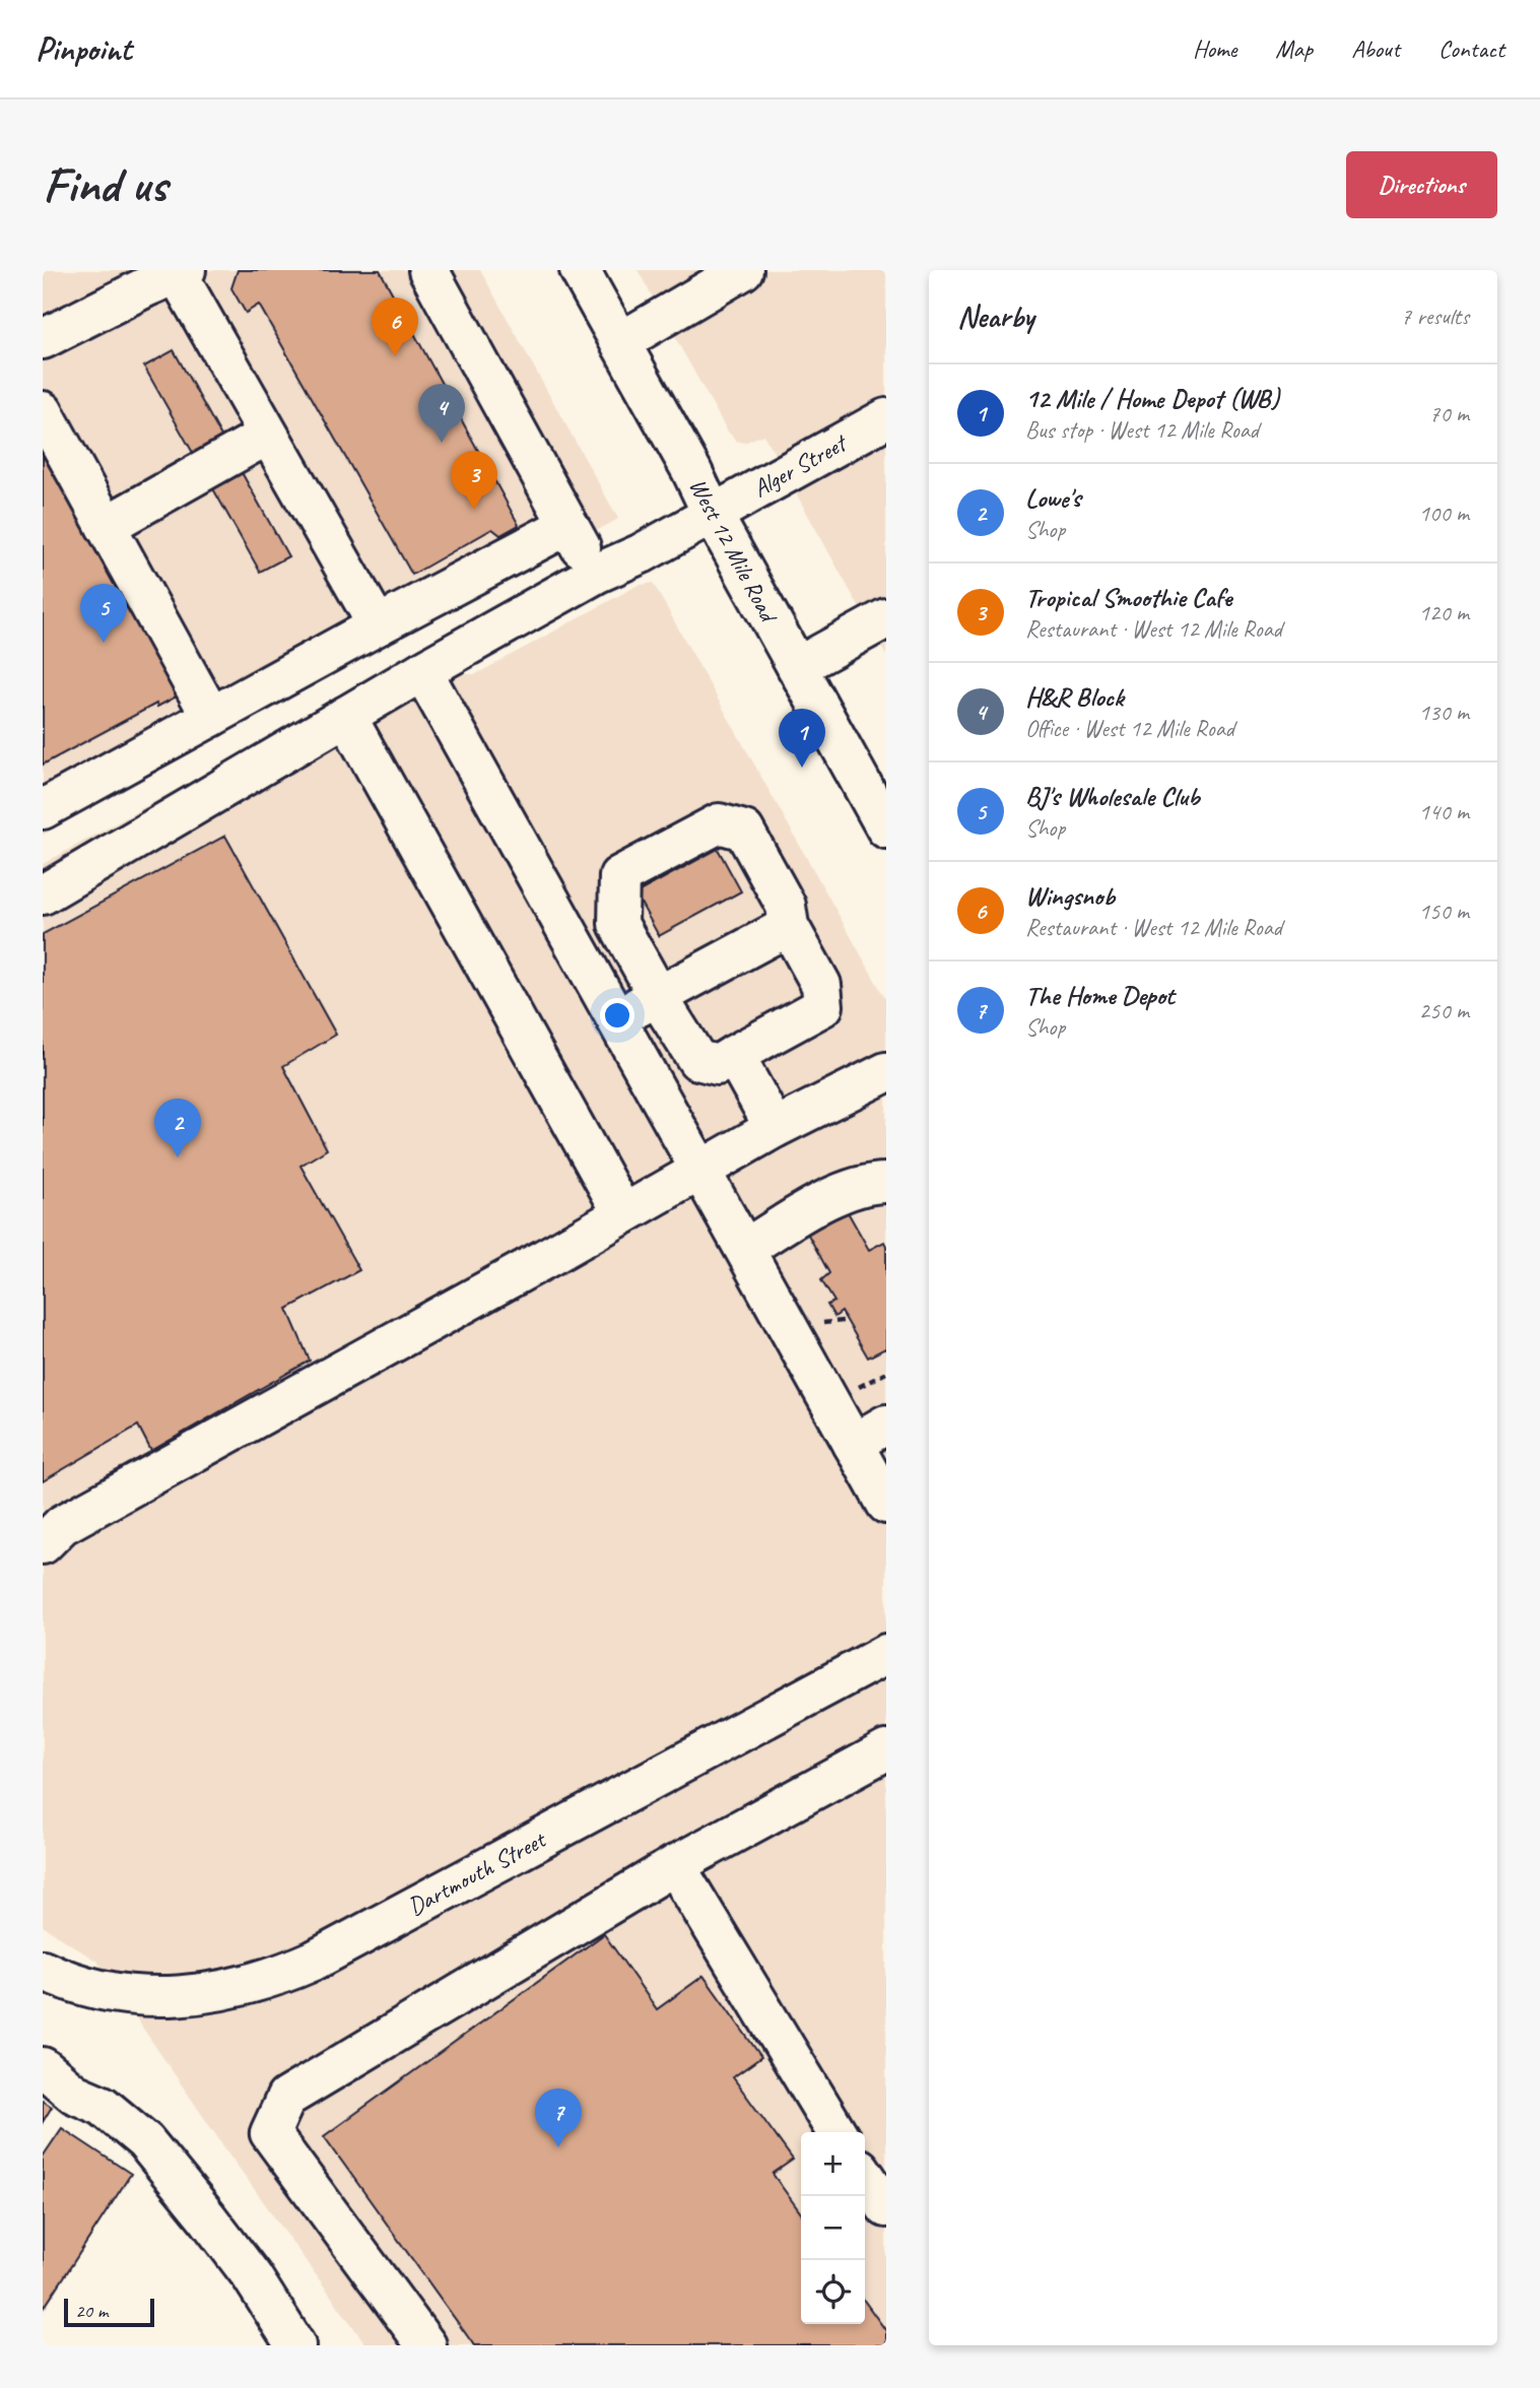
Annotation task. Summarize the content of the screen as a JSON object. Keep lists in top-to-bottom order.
{
  "streets": {
    "street": ["Alger Street", "West 12 Mile Road", "Dartmouth Street"]
  },
  "crossings": [
    ["Alger Street", "West 12 Mile Road"]
  ],
  "scale_bar": "20 m",
  "page": {
    "header": "Pinpoint",
    "nav": [
      "Home",
      "Map",
      "About",
      "Contact"
    ],
    "buttons": "Directions",
    "title": "Find us",
    "heading": ["Nearby", "7 results"],
    "pins": [
      "6",
      "4",
      "3",
      "5",
      "1",
      "2",
      "7"
    ],
    "list": [
      {
        "mark": "1",
        "name": "12 Mile / Home Depot (WB)",
        "note": "Bus stop · West 12 Mile Road",
        "value": "70 m"
      },
      {
        "mark": "2",
        "name": "Lowe's",
        "note": "Shop",
        "value": "100 m"
      },
      {
        "mark": "3",
        "name": "Tropical Smoothie Cafe",
        "note": "Restaurant · West 12 Mile Road",
        "value": "120 m"
      },
      {
        "mark": "4",
        "name": "H&R Block",
        "note": "Office · West 12 Mile Road",
        "value": "130 m"
      },
      {
        "mark": "5",
        "name": "BJ's Wholesale Club",
        "note": "Shop",
        "value": "140 m"
      },
      {
        "mark": "6",
        "name": "Wingsnob",
        "note": "Restaurant · West 12 Mile Road",
        "value": "150 m"
      },
      {
        "mark": "7",
        "name": "The Home Depot",
        "note": "Shop",
        "value": "250 m"
      }
    ],
    "map_buttons": ["+", "−"],
    "scale": "20 m"
  }
}
